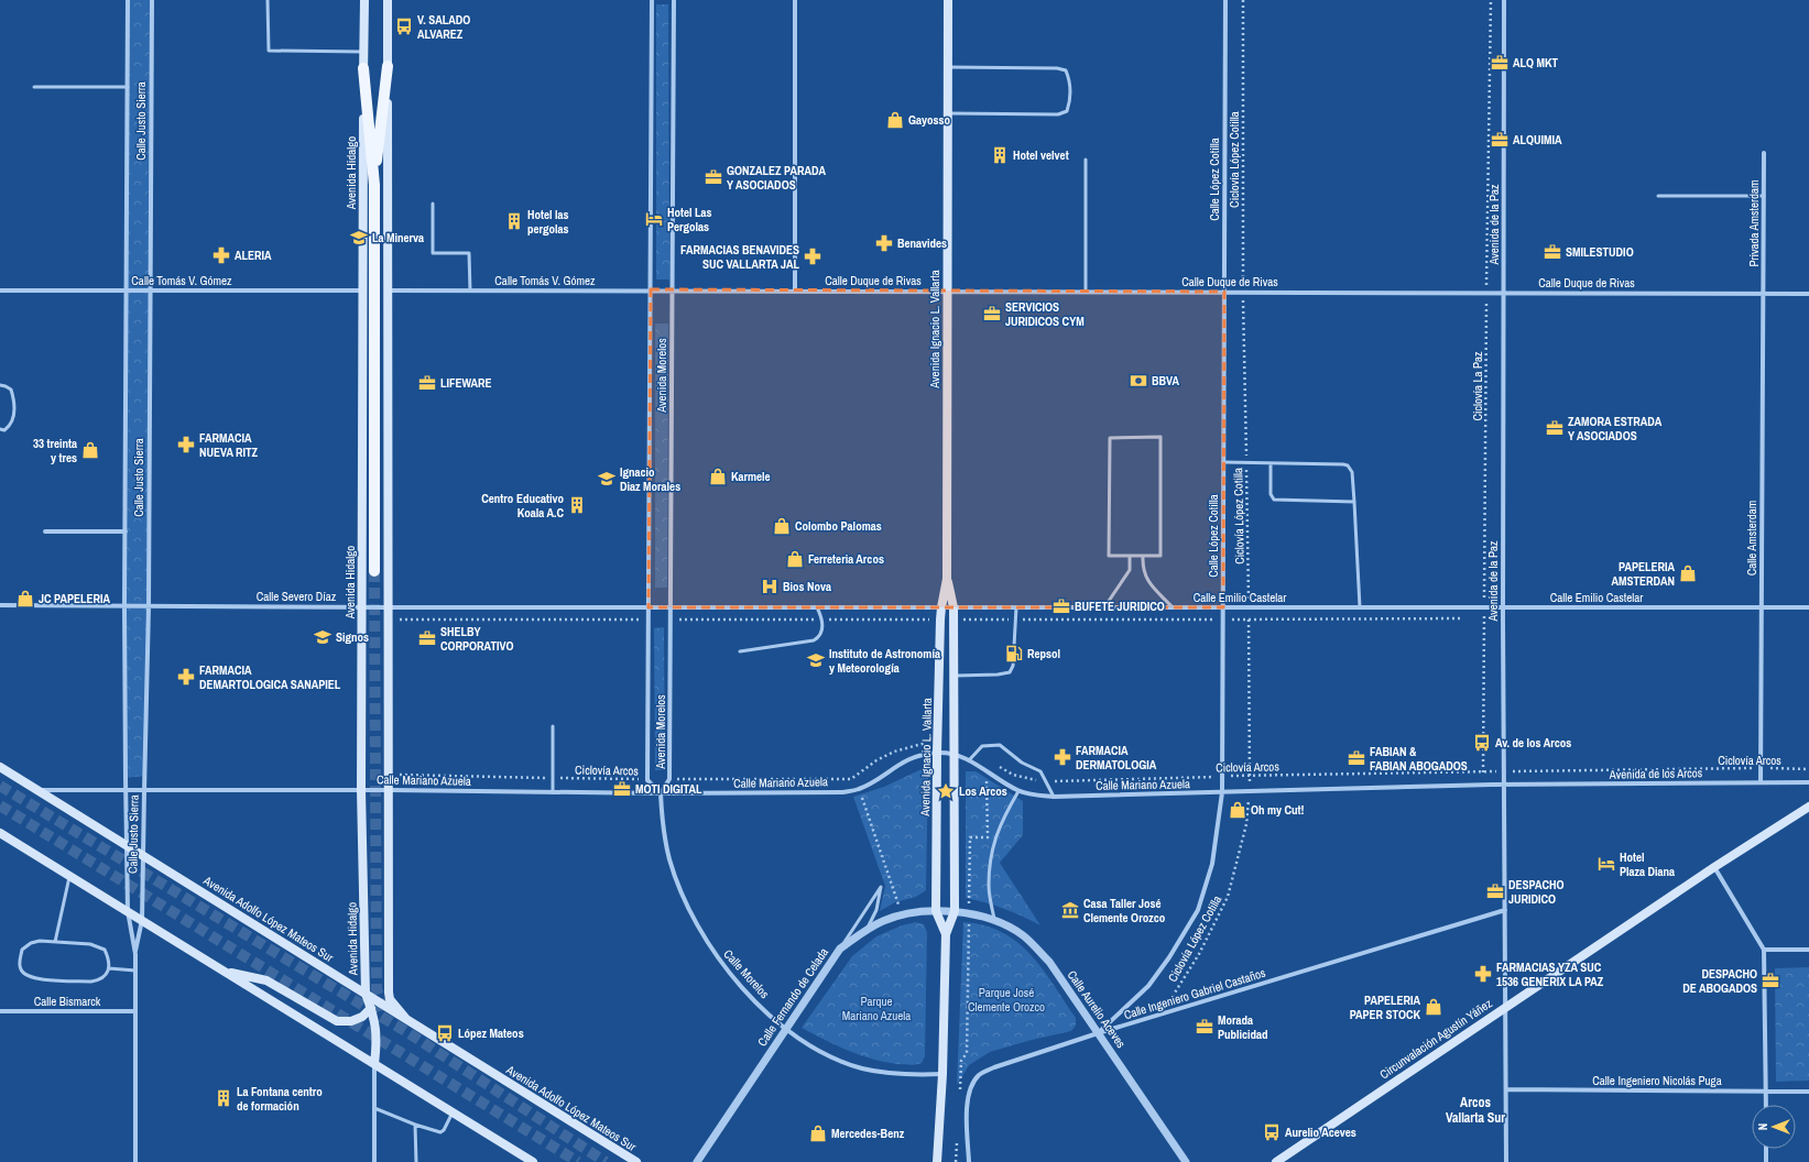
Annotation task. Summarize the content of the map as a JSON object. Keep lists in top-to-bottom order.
{
  "streets": {
    "main road": [
      "Avenida Hidalgo",
      "Avenida Ignacio L. Vallarta",
      "Avenida Adolfo López Mateos Sur",
      "Circunvalación Agustín Yáñez"
    ],
    "street": [
      "Calle Justo Sierra",
      "Calle López Cotilla",
      "Privada Amsterdam",
      "Avenida de la Paz",
      "Calle Tomás V. Gómez",
      "Calle Duque de Rivas",
      "Avenida Morelos",
      "Calle Amsterdam",
      "Calle Severo Díaz",
      "Calle Emilio Castelar",
      "Avenida de los Arcos",
      "Calle Mariano Azuela",
      "Calle Morelos",
      "Calle Ingeniero Gabriel Castaños",
      "Calle Fernando de Celada",
      "Calle Bismarck",
      "Calle Aurelio Aceves",
      "Calle Ingeniero Nicolás Puga"
    ],
    "path": ["Ciclovía López Cotilla", "Ciclovía La Paz", "Ciclovía Arcos"]
  },
  "crossings": [
    ["Calle Justo Sierra", "Calle Tomás V. Gómez"],
    ["Calle Justo Sierra", "Calle Severo Díaz"],
    ["Calle Justo Sierra", "Calle Mariano Azuela"],
    ["Calle Justo Sierra", "Avenida Adolfo López Mateos Sur"],
    ["Calle Justo Sierra", "Calle Bismarck"],
    ["Ciclovía López Cotilla", "Calle Duque de Rivas"],
    ["Ciclovía López Cotilla", "Calle Emilio Castelar"],
    ["Ciclovía López Cotilla", "Ciclovía Arcos"],
    ["Ciclovía López Cotilla", "Calle Mariano Azuela"],
    ["Ciclovía López Cotilla", "Calle Ingeniero Gabriel Castaños"],
    ["Avenida Hidalgo", "Calle Tomás V. Gómez"],
    ["Avenida Hidalgo", "Calle Severo Díaz"],
    ["Avenida Hidalgo", "Calle Mariano Azuela"],
    ["Avenida Hidalgo", "Avenida Adolfo López Mateos Sur"],
    ["Calle López Cotilla", "Calle Duque de Rivas"],
    ["Calle López Cotilla", "Calle Emilio Castelar"],
    ["Calle López Cotilla", "Ciclovía Arcos"],
    ["Calle López Cotilla", "Calle Mariano Azuela"],
    ["Calle López Cotilla", "Calle Ingeniero Gabriel Castaños"],
    ["Calle López Cotilla", "Calle Aurelio Aceves"],
    ["Privada Amsterdam", "Calle Duque de Rivas"],
    ["Privada Amsterdam", "Calle Amsterdam"],
    ["Avenida de la Paz", "Calle Duque de Rivas"],
    ["Avenida de la Paz", "Calle Emilio Castelar"],
    ["Avenida de la Paz", "Ciclovía Arcos"],
    ["Avenida de la Paz", "Avenida de los Arcos"],
    ["Avenida de la Paz", "Calle Mariano Azuela"],
    ["Avenida de la Paz", "Calle Ingeniero Gabriel Castaños"],
    ["Avenida de la Paz", "Circunvalación Agustín Yáñez"],
    ["Avenida de la Paz", "Calle Ingeniero Nicolás Puga"],
    ["Calle Tomás V. Gómez", "Calle Duque de Rivas"],
    ["Calle Tomás V. Gómez", "Avenida Morelos"],
    ["Calle Duque de Rivas", "Avenida Ignacio L. Vallarta"],
    ["Calle Duque de Rivas", "Avenida Morelos"],
    ["Calle Duque de Rivas", "Ciclovía La Paz"],
    ["Calle Duque de Rivas", "Calle Amsterdam"],
    ["Avenida Ignacio L. Vallarta", "Calle Emilio Castelar"],
    ["Avenida Ignacio L. Vallarta", "Calle Mariano Azuela"],
    ["Avenida Ignacio L. Vallarta", "Calle Morelos"],
    ["Avenida Ignacio L. Vallarta", "Calle Fernando de Celada"],
    ["Avenida Ignacio L. Vallarta", "Calle Aurelio Aceves"],
    ["Avenida Morelos", "Calle Severo Díaz"],
    ["Avenida Morelos", "Calle Emilio Castelar"],
    ["Avenida Morelos", "Ciclovía Arcos"],
    ["Avenida Morelos", "Calle Mariano Azuela"],
    ["Avenida Morelos", "Calle Morelos"],
    ["Ciclovía La Paz", "Calle Emilio Castelar"],
    ["Ciclovía La Paz", "Ciclovía Arcos"],
    ["Calle Amsterdam", "Calle Emilio Castelar"],
    ["Calle Amsterdam", "Ciclovía Arcos"],
    ["Calle Amsterdam", "Avenida de los Arcos"],
    ["Calle Severo Díaz", "Calle Emilio Castelar"],
    ["Avenida de los Arcos", "Calle Mariano Azuela"],
    ["Calle Mariano Azuela", "Avenida Adolfo López Mateos Sur"],
    ["Calle Mariano Azuela", "Calle Morelos"],
    ["Calle Morelos", "Calle Fernando de Celada"],
    ["Calle Ingeniero Gabriel Castaños", "Calle Aurelio Aceves"],
    ["Calle Fernando de Celada", "Calle Aurelio Aceves"]
  ],
  "districts": ["Arcos Vallarta Sur"],
  "parks": ["Parque José Clemente Orozco", "Parque Mariano Azuela"],
  "places": {
    "bus stop": [
      "V. SALADO ALVAREZ",
      "Av. de los Arcos",
      "López Mateos",
      "Aurelio Aceves"
    ],
    "office": [
      "ALQ MKT",
      "ALQUIMIA",
      "GONZALEZ PARADA Y ASOCIADOS",
      "SMILESTUDIO",
      "SERVICIOS JURIDICOS CYM",
      "LIFEWARE",
      "ZAMORA ESTRADA Y ASOCIADOS",
      "BUFETE JURIDICO",
      "SHELBY CORPORATIVO",
      "FABIAN & FABIAN ABOGADOS",
      "MOTI DIGITAL",
      "DESPACHO JURIDICO",
      "DESPACHO DE ABOGADOS",
      "Morada Publicidad"
    ],
    "shop": [
      "Gayosso",
      "33 treinta y tres",
      "Karmele",
      "Colombo Palomas",
      "Ferreteria Arcos",
      "PAPELERIA AMSTERDAN",
      "JC PAPELERIA",
      "Oh my Cut!",
      "PAPELERIA PAPER STOCK",
      "Mercedes-Benz"
    ],
    "building": [
      "Hotel velvet",
      "Hotel las pergolas",
      "Centro Educativo Koala A.C",
      "La Fontana centro de formación"
    ],
    "hotel": ["Hotel Las Pergolas", "Hotel Plaza Diana"],
    "school or university": [
      "La Minerva",
      "Ignacio Diaz Morales",
      "Signos",
      "Instituto de Astronomía y Meteorología"
    ],
    "pharmacy": [
      "Benavides",
      "ALERIA",
      "FARMACIAS BENAVIDES SUC VALLARTA JAL",
      "FARMACIA NUEVA RITZ",
      "FARMACIA DEMARTOLOGICA SANAPIEL",
      "FARMACIA DERMATOLOGIA",
      "FARMACIAS YZA SUC 1536 GENERIX LA PAZ"
    ],
    "bank": ["BBVA"],
    "hospital": ["Bios Nova"],
    "fuel station": ["Repsol"],
    "place": ["Los Arcos"],
    "museum": ["Casa Taller José Clemente Orozco"]
  },
  "north": "left"
}
